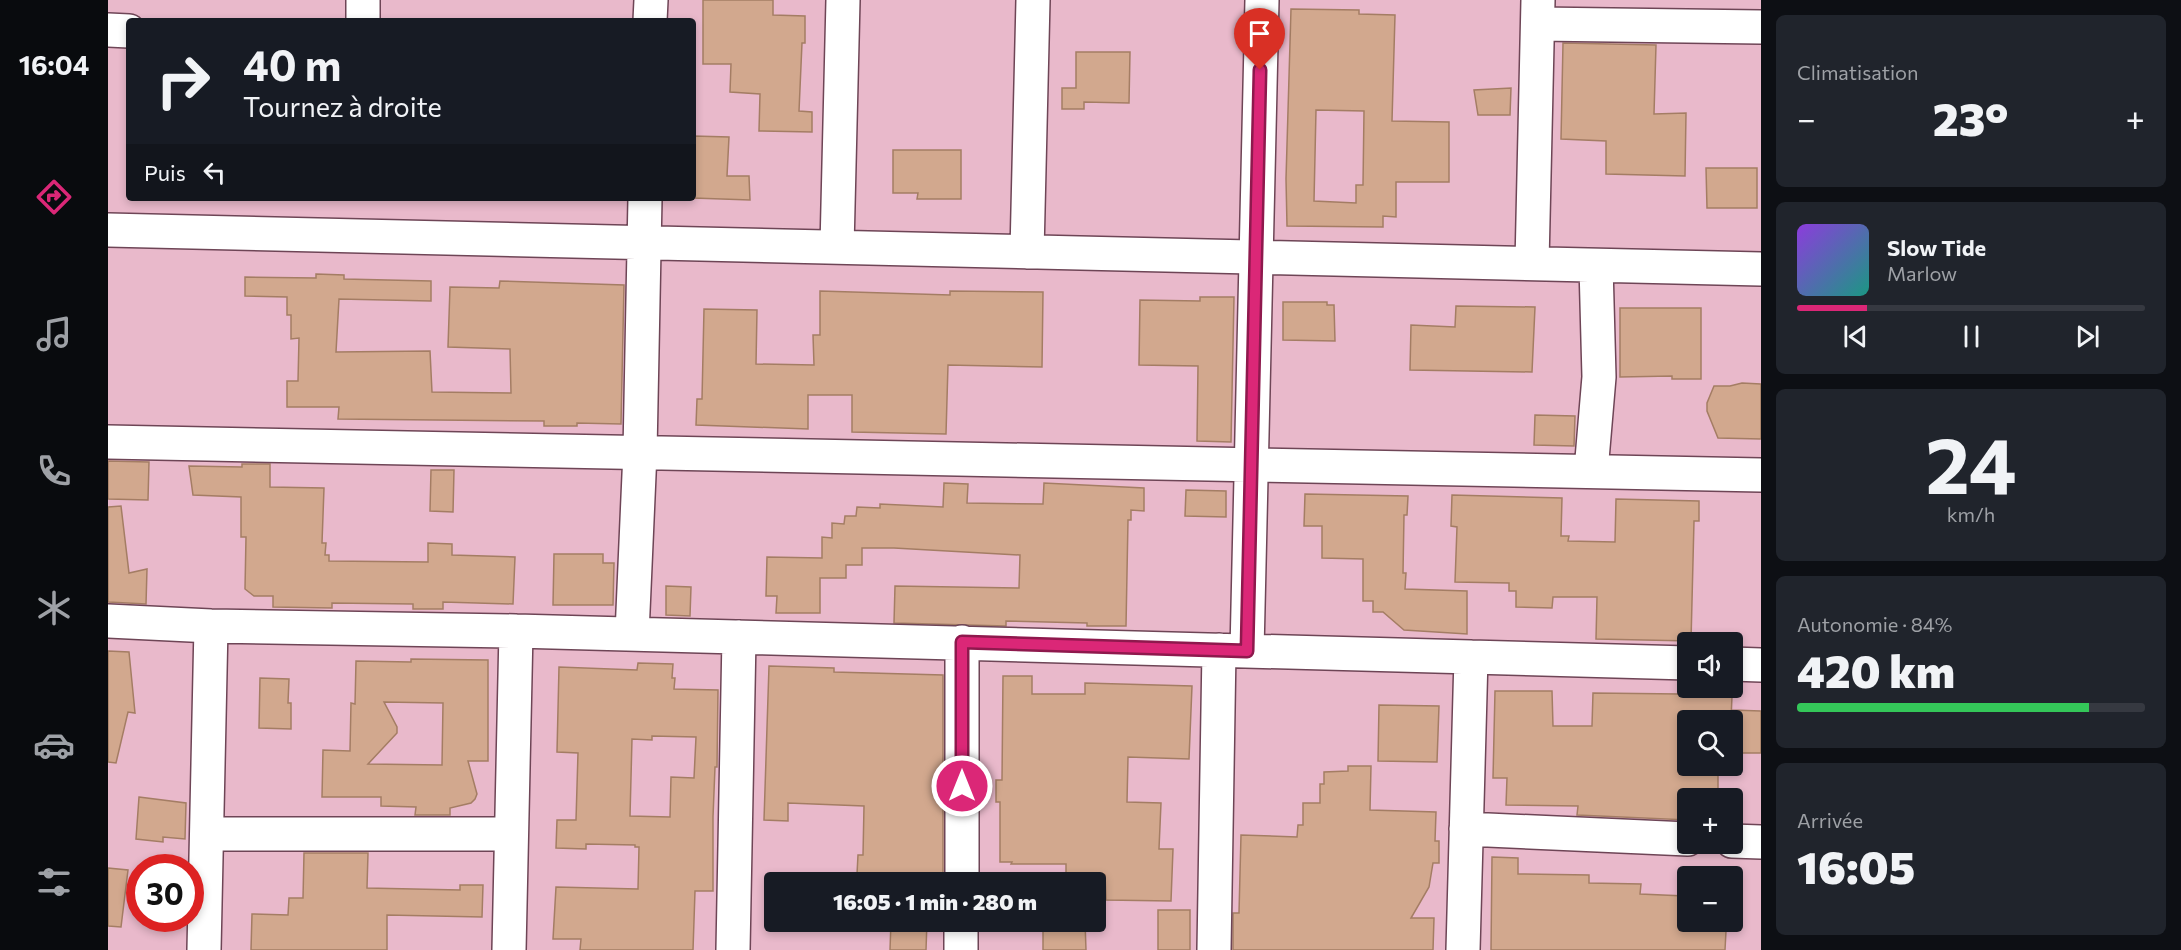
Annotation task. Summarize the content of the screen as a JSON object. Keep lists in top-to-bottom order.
{
  "page": {
    "tabs": "16:04",
    "tile": [
      "Climatisation",
      ["24", "km/h"],
      ["Autonomie · 84%", "420 km"],
      ["Arrivée", "16:05"]
    ],
    "turn": ["40 m", "Tournez à droite"],
    "heat": ["−", "23°", "+"],
    "then": "Puis",
    "song": ["Slow Tide", "Marlow"],
    "map_buttons": ["+", "−"],
    "limit": "30",
    "trip": "16:05 · 1 min · 280 m"
  }
}
